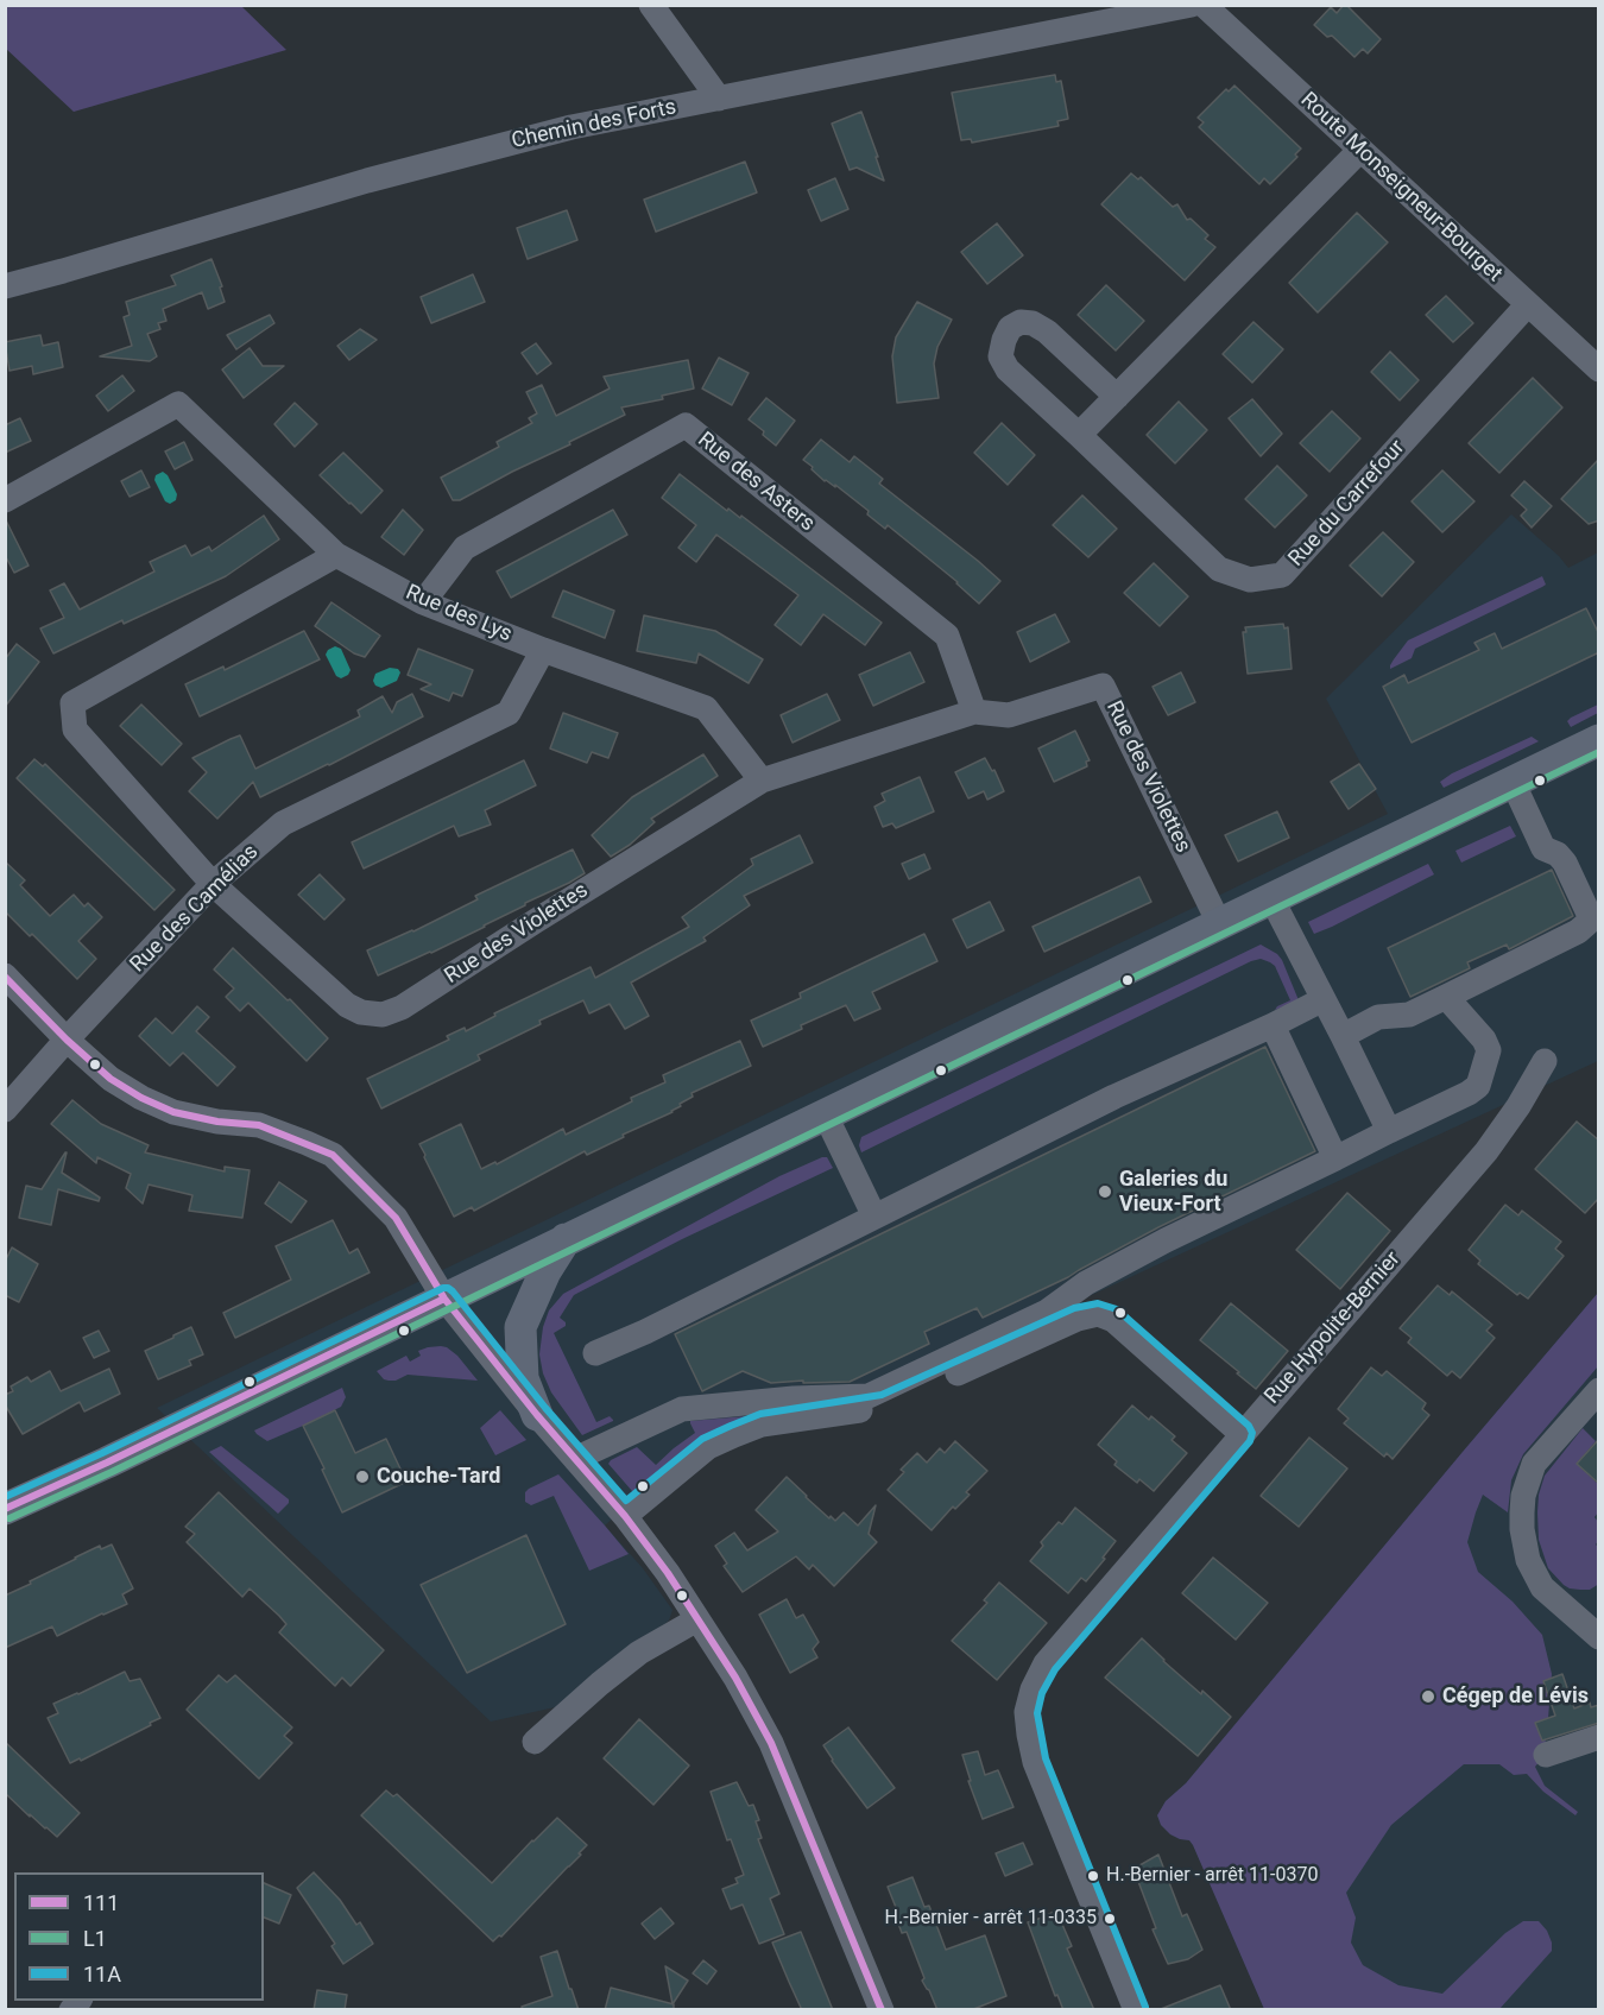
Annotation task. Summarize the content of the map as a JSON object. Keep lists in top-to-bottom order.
{
  "streets": {
    "street": [
      "Chemin des Forts",
      "Route Monseigneur-Bourget",
      "Rue des Asters",
      "Rue du Carrefour",
      "Rue des Lys",
      "Rue des Violettes",
      "Rue des Camélias",
      "Rue Hypolite-Bernier"
    ]
  },
  "crossings": [
    ["Route Monseigneur-Bourget", "Rue du Carrefour"],
    ["Rue des Asters", "Rue des Lys"],
    ["Rue des Asters", "Rue des Violettes"],
    ["Rue des Lys", "Rue des Violettes"],
    ["Rue des Lys", "Rue des Camélias"],
    ["Rue des Violettes", "Rue des Camélias"]
  ],
  "places": [
    "Galeries du Vieux-Fort",
    "Couche-Tard",
    "Cégep de Lévis",
    "H.-Bernier - arrêt 11-0370",
    "H.-Bernier - arrêt 11-0335"
  ],
  "lines": ["transit line L1", "transit line 111", "transit line 11A"],
  "legend": ["111", "L1", "11A"]
}
